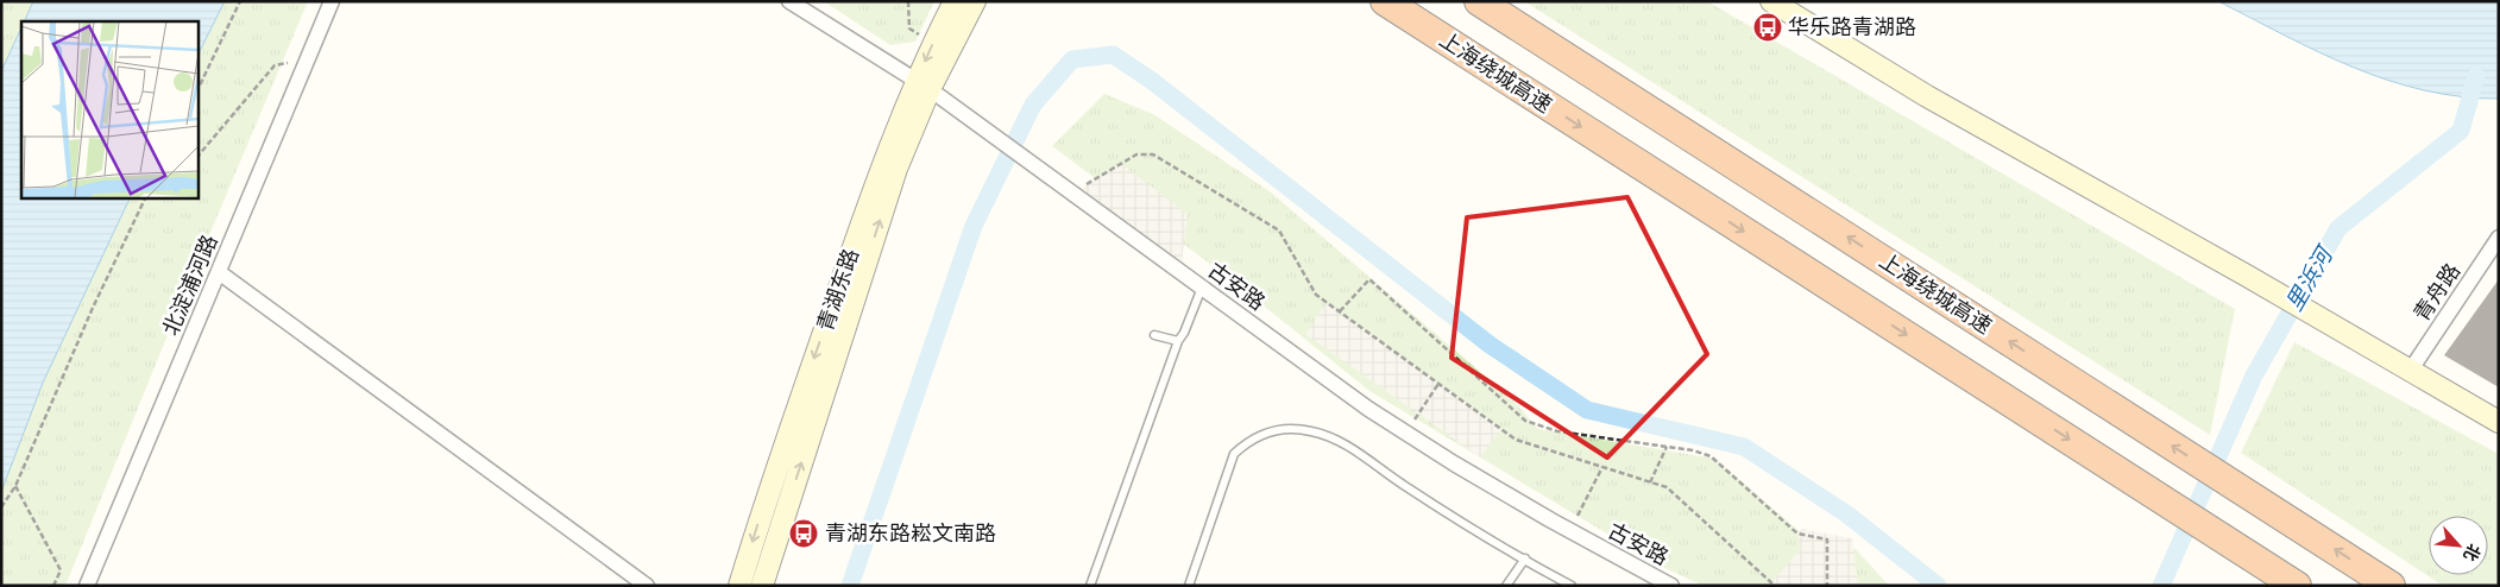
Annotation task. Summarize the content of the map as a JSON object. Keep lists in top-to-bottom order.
{
  "streets": {
    "highway": ["上海绕城高速"],
    "main road": ["青湖东路"],
    "street": ["北淀浦河路", "古安路", "青舟路"]
  },
  "crossings": [
    ["古安路", "青湖东路"]
  ],
  "water": ["里浜河"],
  "places": {
    "bus stop": ["华乐路青湖路", "青湖东路崧文南路"]
  },
  "north": "bottom right"
}
